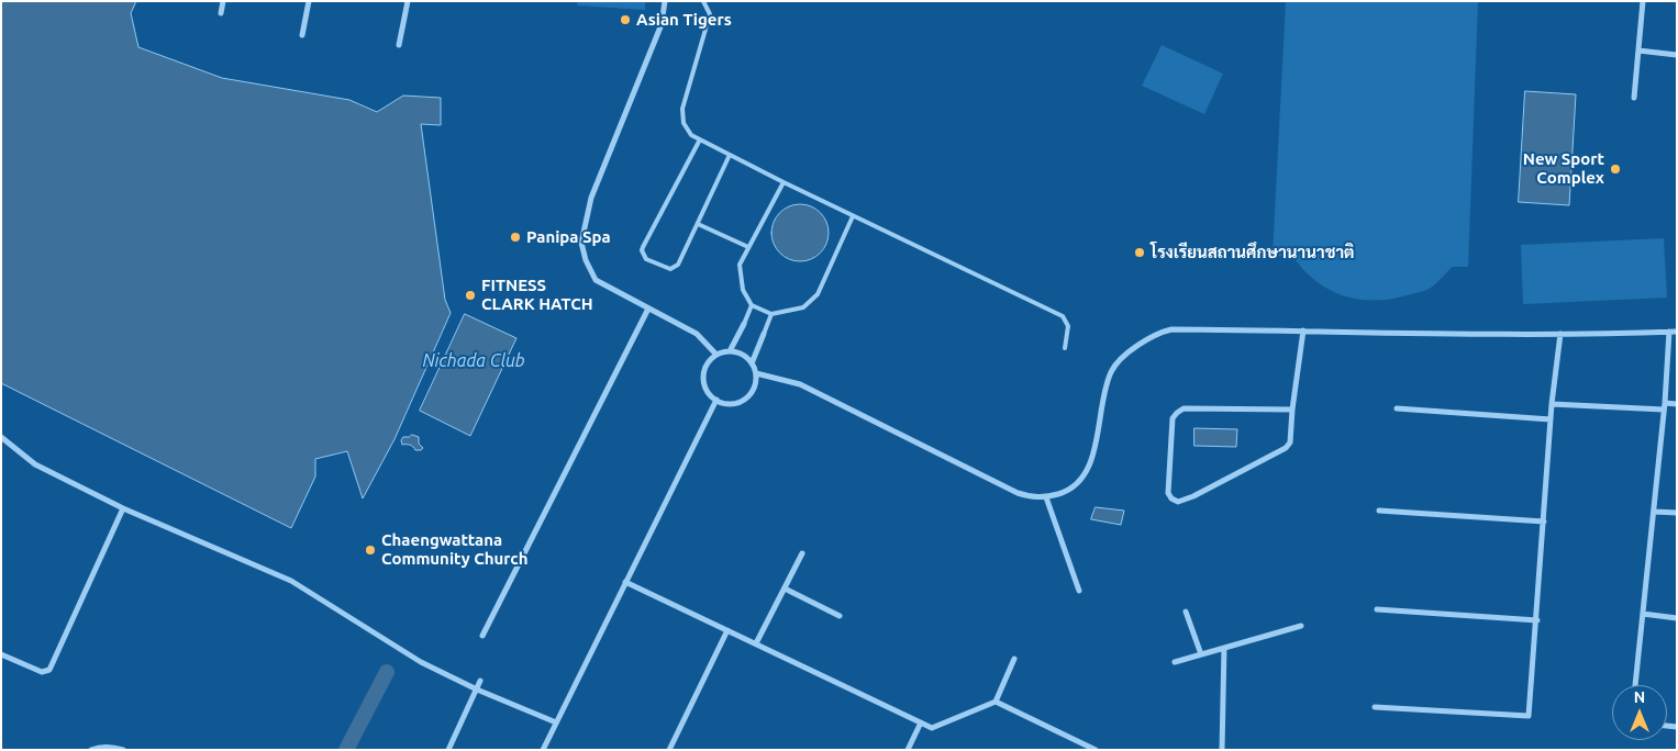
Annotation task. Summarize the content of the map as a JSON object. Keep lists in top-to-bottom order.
{
  "water": ["Nichada Club"],
  "places": [
    "Asian Tigers",
    "New Sport Complex",
    "Panipa Spa",
    "โรงเรียนสถานศึกษานานาชาติ",
    "FITNESS CLARK HATCH",
    "Chaengwattana Community Church"
  ],
  "north": "top"
}
